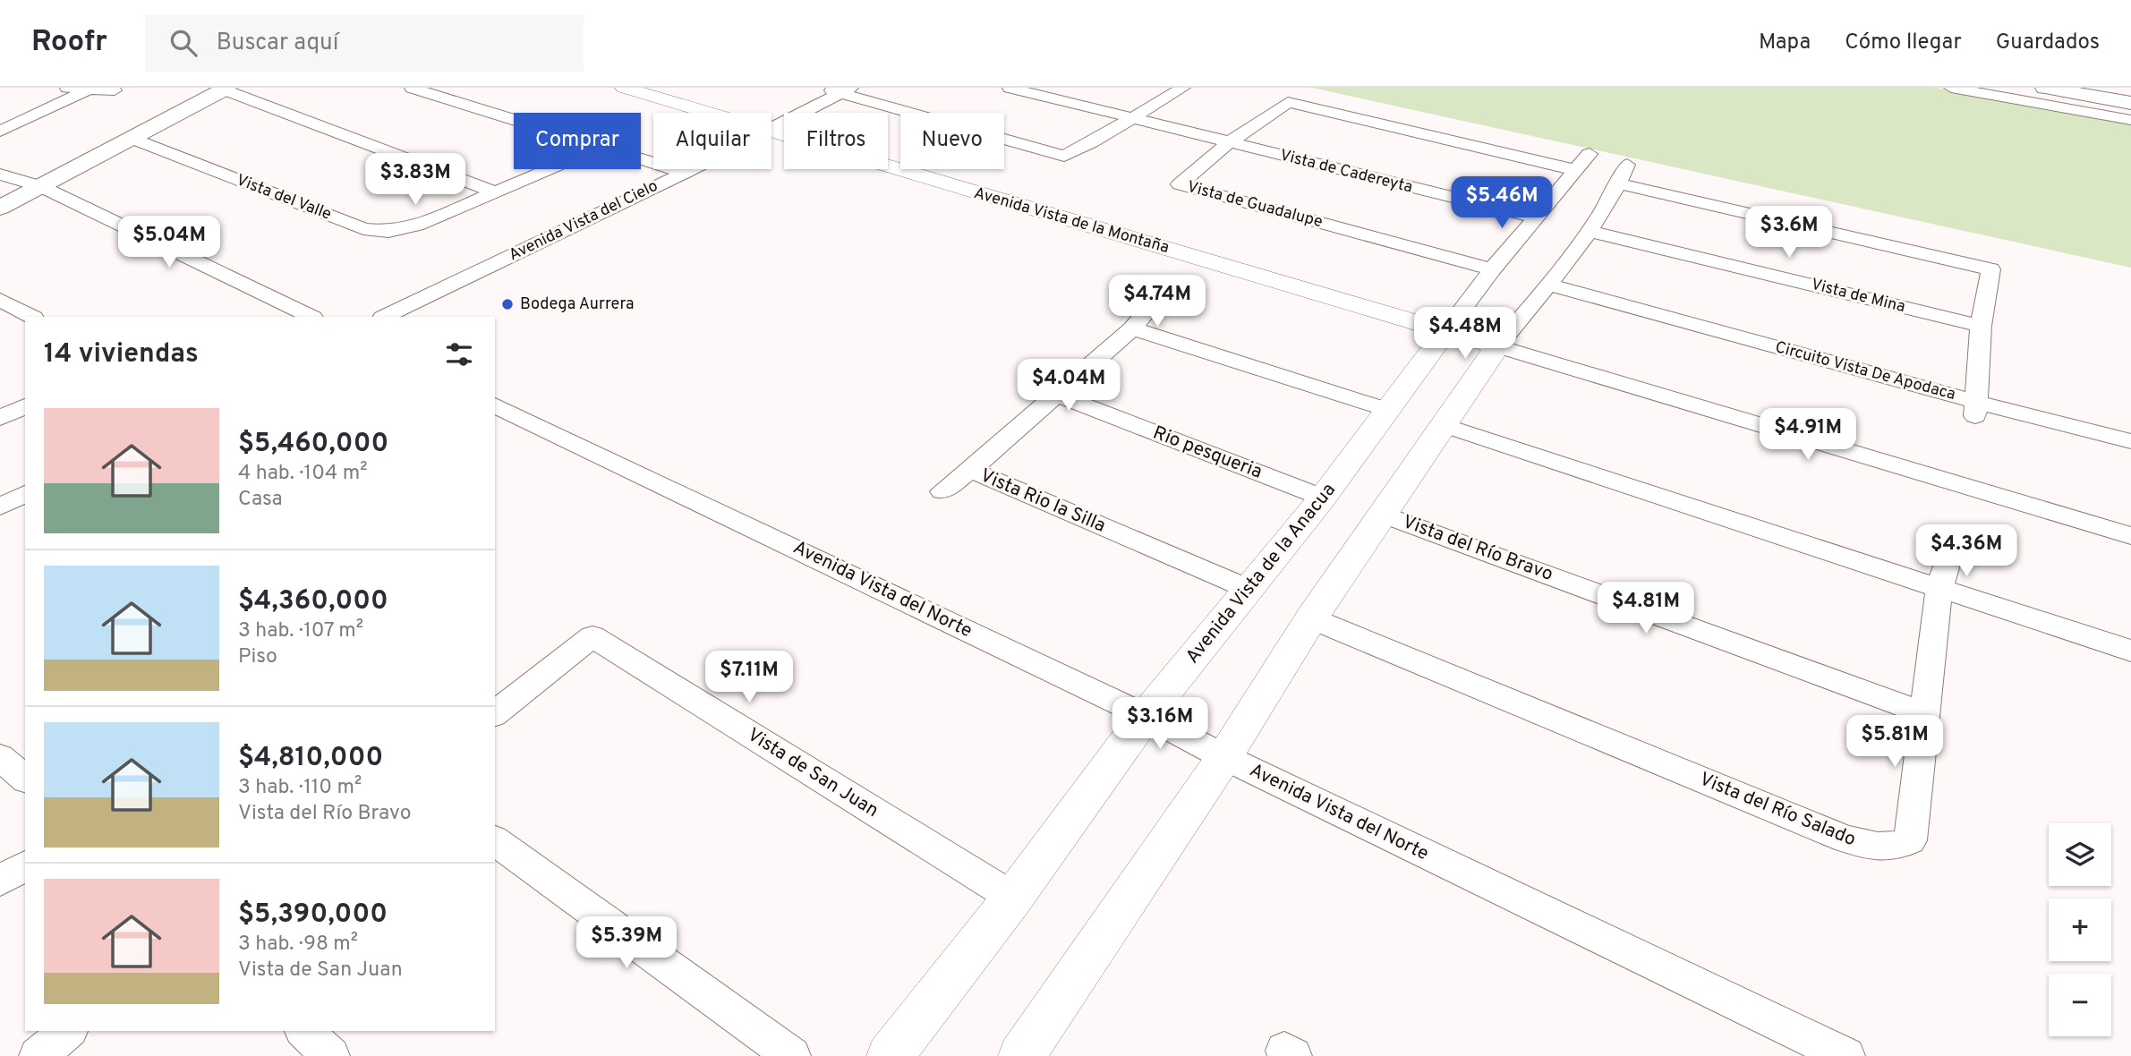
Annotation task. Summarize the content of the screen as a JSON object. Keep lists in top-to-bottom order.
{
  "streets": {
    "street": [
      "Vista de Cadereyta",
      "Vista del Valle",
      "Vista de Guadalupe",
      "Avenida Vista del Cielo",
      "Avenida Vista de la Montaña",
      "Vista de Mina",
      "Circuito Vista De Apodaca",
      "Rio pesqueria",
      "Vista Rio la Silla",
      "Vista del Río Bravo",
      "Avenida Vista de la Anacua",
      "Avenida Vista del Norte",
      "Vista de San Juan",
      "Vista del Río Salado"
    ]
  },
  "crossings": [
    ["Vista de Cadereyta", "Vista de Guadalupe"],
    ["Vista de Cadereyta", "Avenida Vista de la Anacua"],
    ["Vista de Guadalupe", "Avenida Vista de la Anacua"],
    ["Avenida Vista de la Montaña", "Avenida Vista de la Anacua"],
    ["Vista de Mina", "Circuito Vista De Apodaca"],
    ["Rio pesqueria", "Vista Rio la Silla"],
    ["Rio pesqueria", "Avenida Vista de la Anacua"],
    ["Vista Rio la Silla", "Avenida Vista de la Anacua"],
    ["Vista del Río Bravo", "Vista del Río Salado"],
    ["Avenida Vista de la Anacua", "Avenida Vista del Norte"],
    ["Avenida Vista de la Anacua", "Vista de San Juan"]
  ],
  "places": ["Bodega Aurrera"],
  "page": {
    "header": "Roofr",
    "search": "Buscar aquí",
    "nav": ["Mapa", "Cómo llegar", "Guardados"],
    "chip": [
      "Comprar",
      "Alquilar",
      "Filtros",
      "Nuevo"
    ],
    "price": [
      "$3.83M",
      "$5.46M",
      "$3.6M",
      "$5.04M",
      "$4.74M",
      "$4.48M",
      "$4.04M",
      "$4.91M",
      "$4.36M",
      "$4.81M",
      "$7.11M",
      "$3.16M",
      "$5.81M",
      "$5.39M"
    ],
    "heading": "14 viviendas",
    "list": [
      {
        "name": "$5,460,000",
        "note": "4 hab. · 104 m² · Casa"
      },
      {
        "name": "$4,360,000",
        "note": "3 hab. · 107 m² · Piso"
      },
      {
        "name": "$4,810,000",
        "note": "3 hab. · 110 m² · Vista del Río Bravo"
      },
      {
        "name": "$5,390,000",
        "note": "3 hab. · 98 m² · Vista de San Juan"
      }
    ],
    "map_buttons": ["+", "−"]
  }
}
